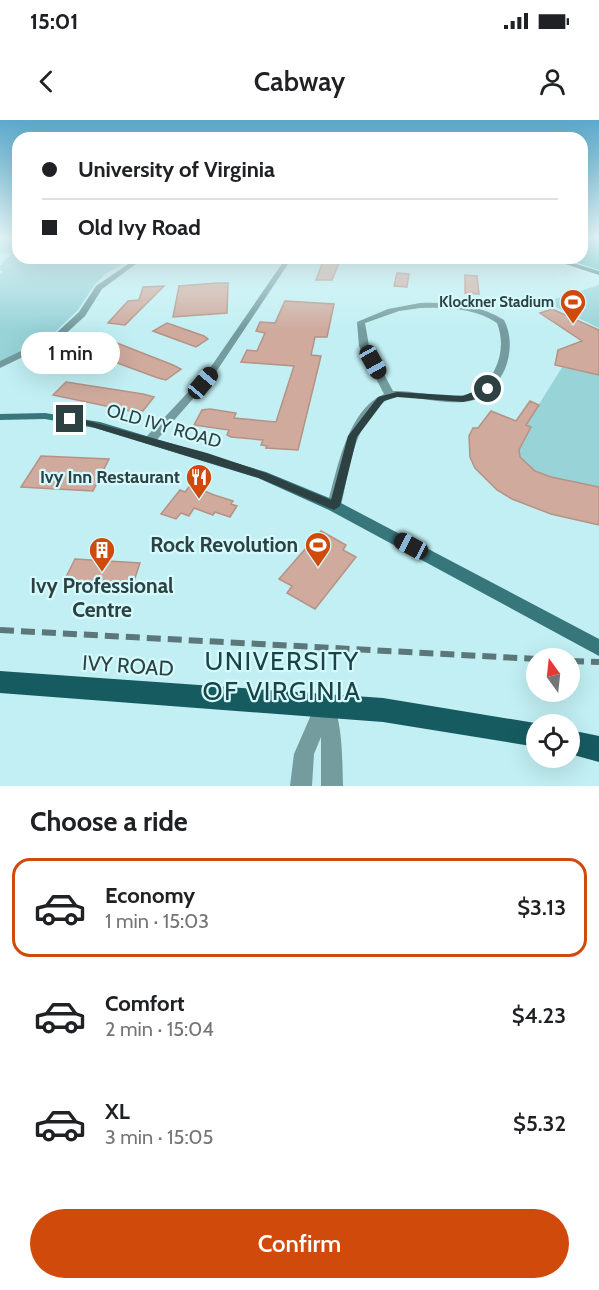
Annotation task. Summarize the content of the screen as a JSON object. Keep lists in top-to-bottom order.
{
  "streets": {
    "main road": ["IVY ROAD"],
    "street": ["OLD IVY ROAD"]
  },
  "districts": ["UNIVERSITY OF VIRGINIA"],
  "places": {
    "sports": ["Klockner Stadium", "Rock Revolution"],
    "restaurant": ["Ivy Inn Restaurant"],
    "building": ["Ivy Professional Centre"]
  },
  "north": "top",
  "page": {
    "status": "15:01",
    "header": "Cabway",
    "banner": ["University of Virginia", "Old Ivy Road"],
    "bubble": "1 min",
    "heading": "Choose a ride",
    "list": [
      {
        "name": "Economy",
        "note": "1 min · 15:03",
        "value": "$3.13"
      },
      {
        "name": "Comfort",
        "note": "2 min · 15:04",
        "value": "$4.23"
      },
      {
        "name": "XL",
        "note": "3 min · 15:05",
        "value": "$5.32"
      }
    ],
    "buttons": "Confirm"
  }
}
